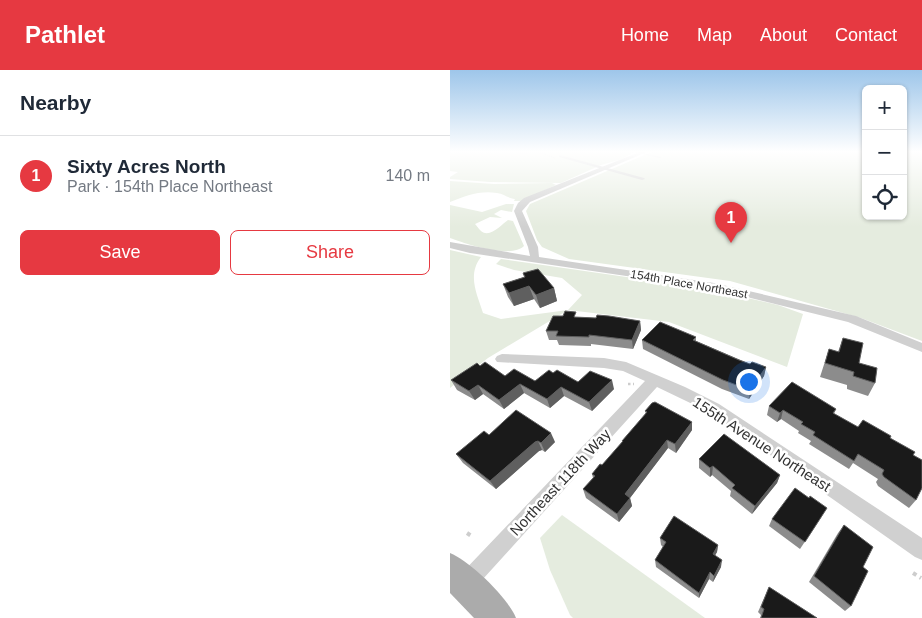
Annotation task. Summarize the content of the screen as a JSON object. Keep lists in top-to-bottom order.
{
  "streets": {
    "street": ["154th Place Northeast", "155th Avenue Northeast", "Northeast 118th Way"]
  },
  "crossings": [
    ["155th Avenue Northeast", "Northeast 118th Way"]
  ],
  "page": {
    "header": "Pathlet",
    "nav": [
      "Home",
      "Map",
      "About",
      "Contact"
    ],
    "heading": "Nearby",
    "map_buttons": ["+", "−"],
    "list": [
      {
        "mark": "1",
        "name": "Sixty Acres North",
        "note": "Park · 154th Place Northeast",
        "value": "140 m"
      }
    ],
    "pins": "1",
    "buttons": ["Save", "Share"]
  }
}
